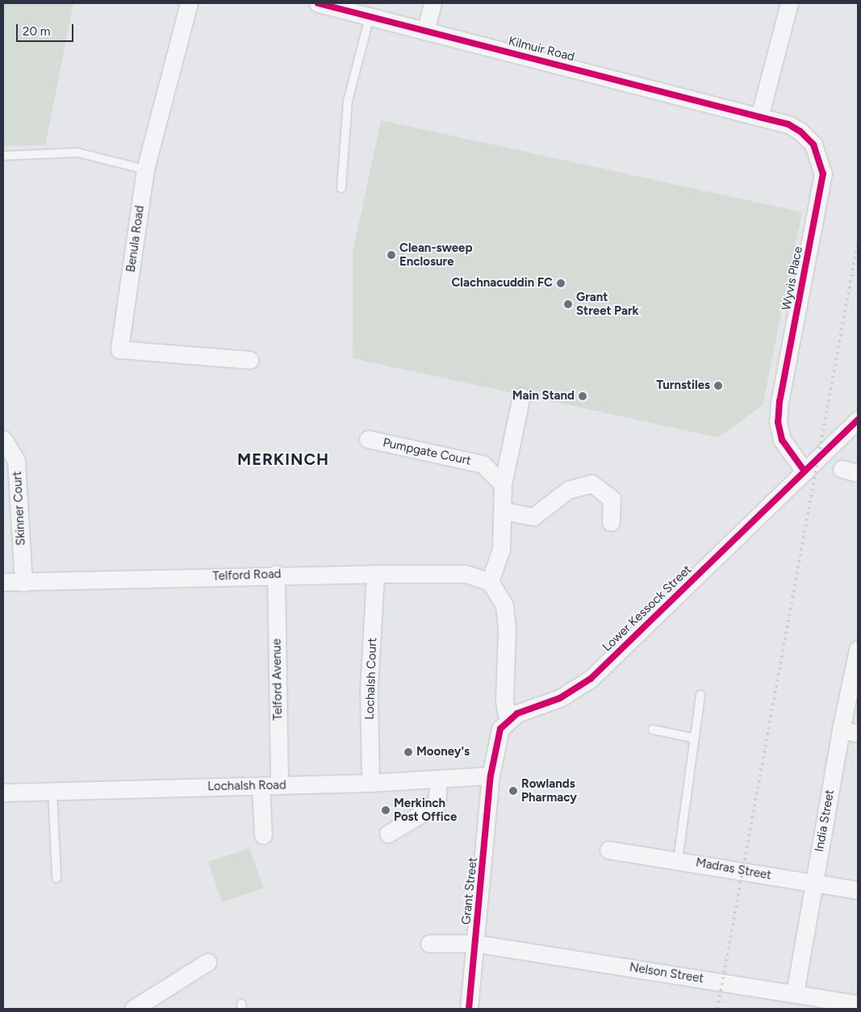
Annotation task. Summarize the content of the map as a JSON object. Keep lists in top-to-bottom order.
{
  "streets": {
    "street": [
      "Kilmuir Road",
      "Benula Road",
      "Wyvis Place",
      "Pumpgate Court",
      "Skinner Court",
      "Telford Road",
      "Lower Kessock Street",
      "Lochalsh Court",
      "Telford Avenue",
      "Lochalsh Road",
      "India Street",
      "Madras Street",
      "Grant Street",
      "Nelson Street"
    ]
  },
  "crossings": [
    ["Kilmuir Road", "Wyvis Place"],
    ["Wyvis Place", "Lower Kessock Street"],
    ["Skinner Court", "Telford Road"],
    ["Telford Road", "Lochalsh Court"],
    ["Telford Road", "Telford Avenue"],
    ["Lower Kessock Street", "Grant Street"],
    ["Lochalsh Court", "Lochalsh Road"],
    ["Telford Avenue", "Lochalsh Road"],
    ["Lochalsh Road", "Grant Street"],
    ["India Street", "Madras Street"],
    ["India Street", "Nelson Street"],
    ["Grant Street", "Nelson Street"]
  ],
  "districts": ["MERKINCH"],
  "places": [
    "Clean-sweep Enclosure",
    "Clachnacuddin FC",
    "Grant Street Park",
    "Turnstiles",
    "Main Stand",
    "Mooney's",
    "Rowlands Pharmacy",
    "Merkinch Post Office"
  ],
  "scale_bar": "20 m"
}
